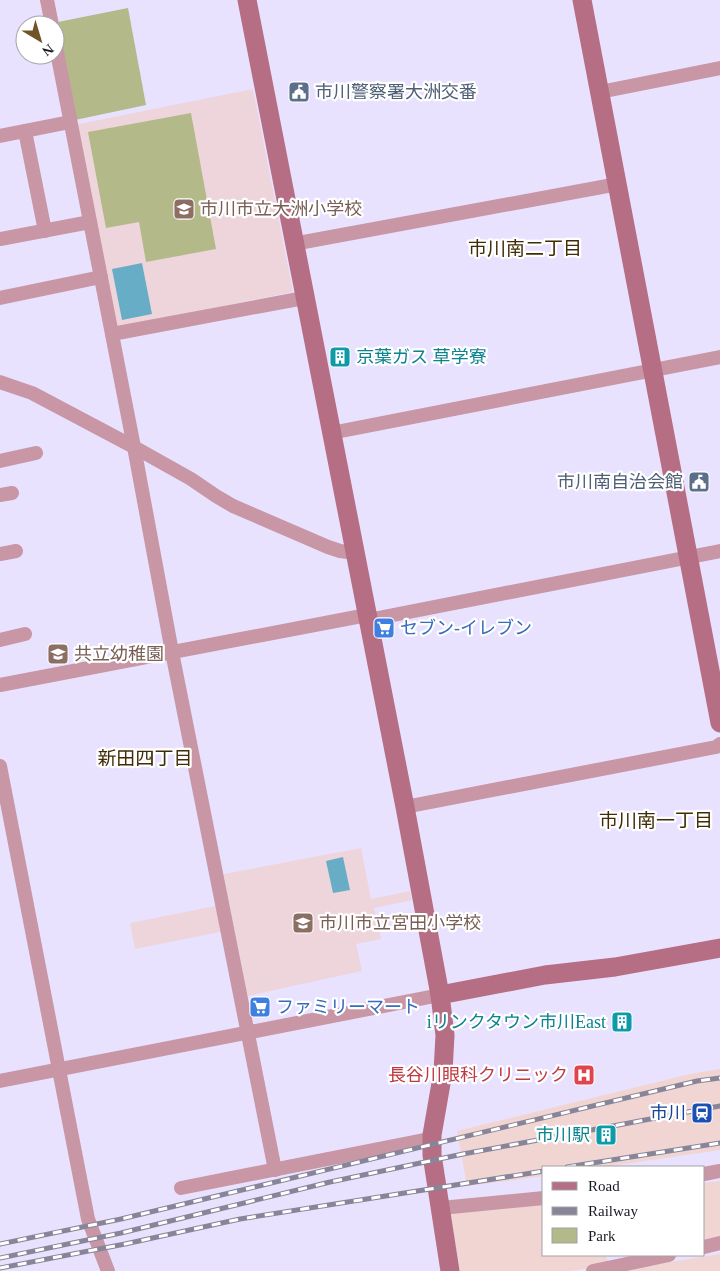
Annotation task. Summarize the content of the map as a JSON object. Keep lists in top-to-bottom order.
{
  "districts": ["市川南二丁目", "新田四丁目", "市川南一丁目"],
  "places": {
    "public building": ["市川警察署大洲交番", "市川南自治会館"],
    "school or university": ["市川市立大洲小学校", "共立幼稚園", "市川市立宮田小学校"],
    "building": ["京葉ガス 草学寮", "iリンクタウン市川East", "市川駅"],
    "supermarket": ["セブン-イレブン", "ファミリーマート"],
    "hospital": ["長谷川眼科クリニック"],
    "station": ["市川"]
  },
  "legend": ["Road", "Railway", "Park"],
  "north": "bottom right"
}
